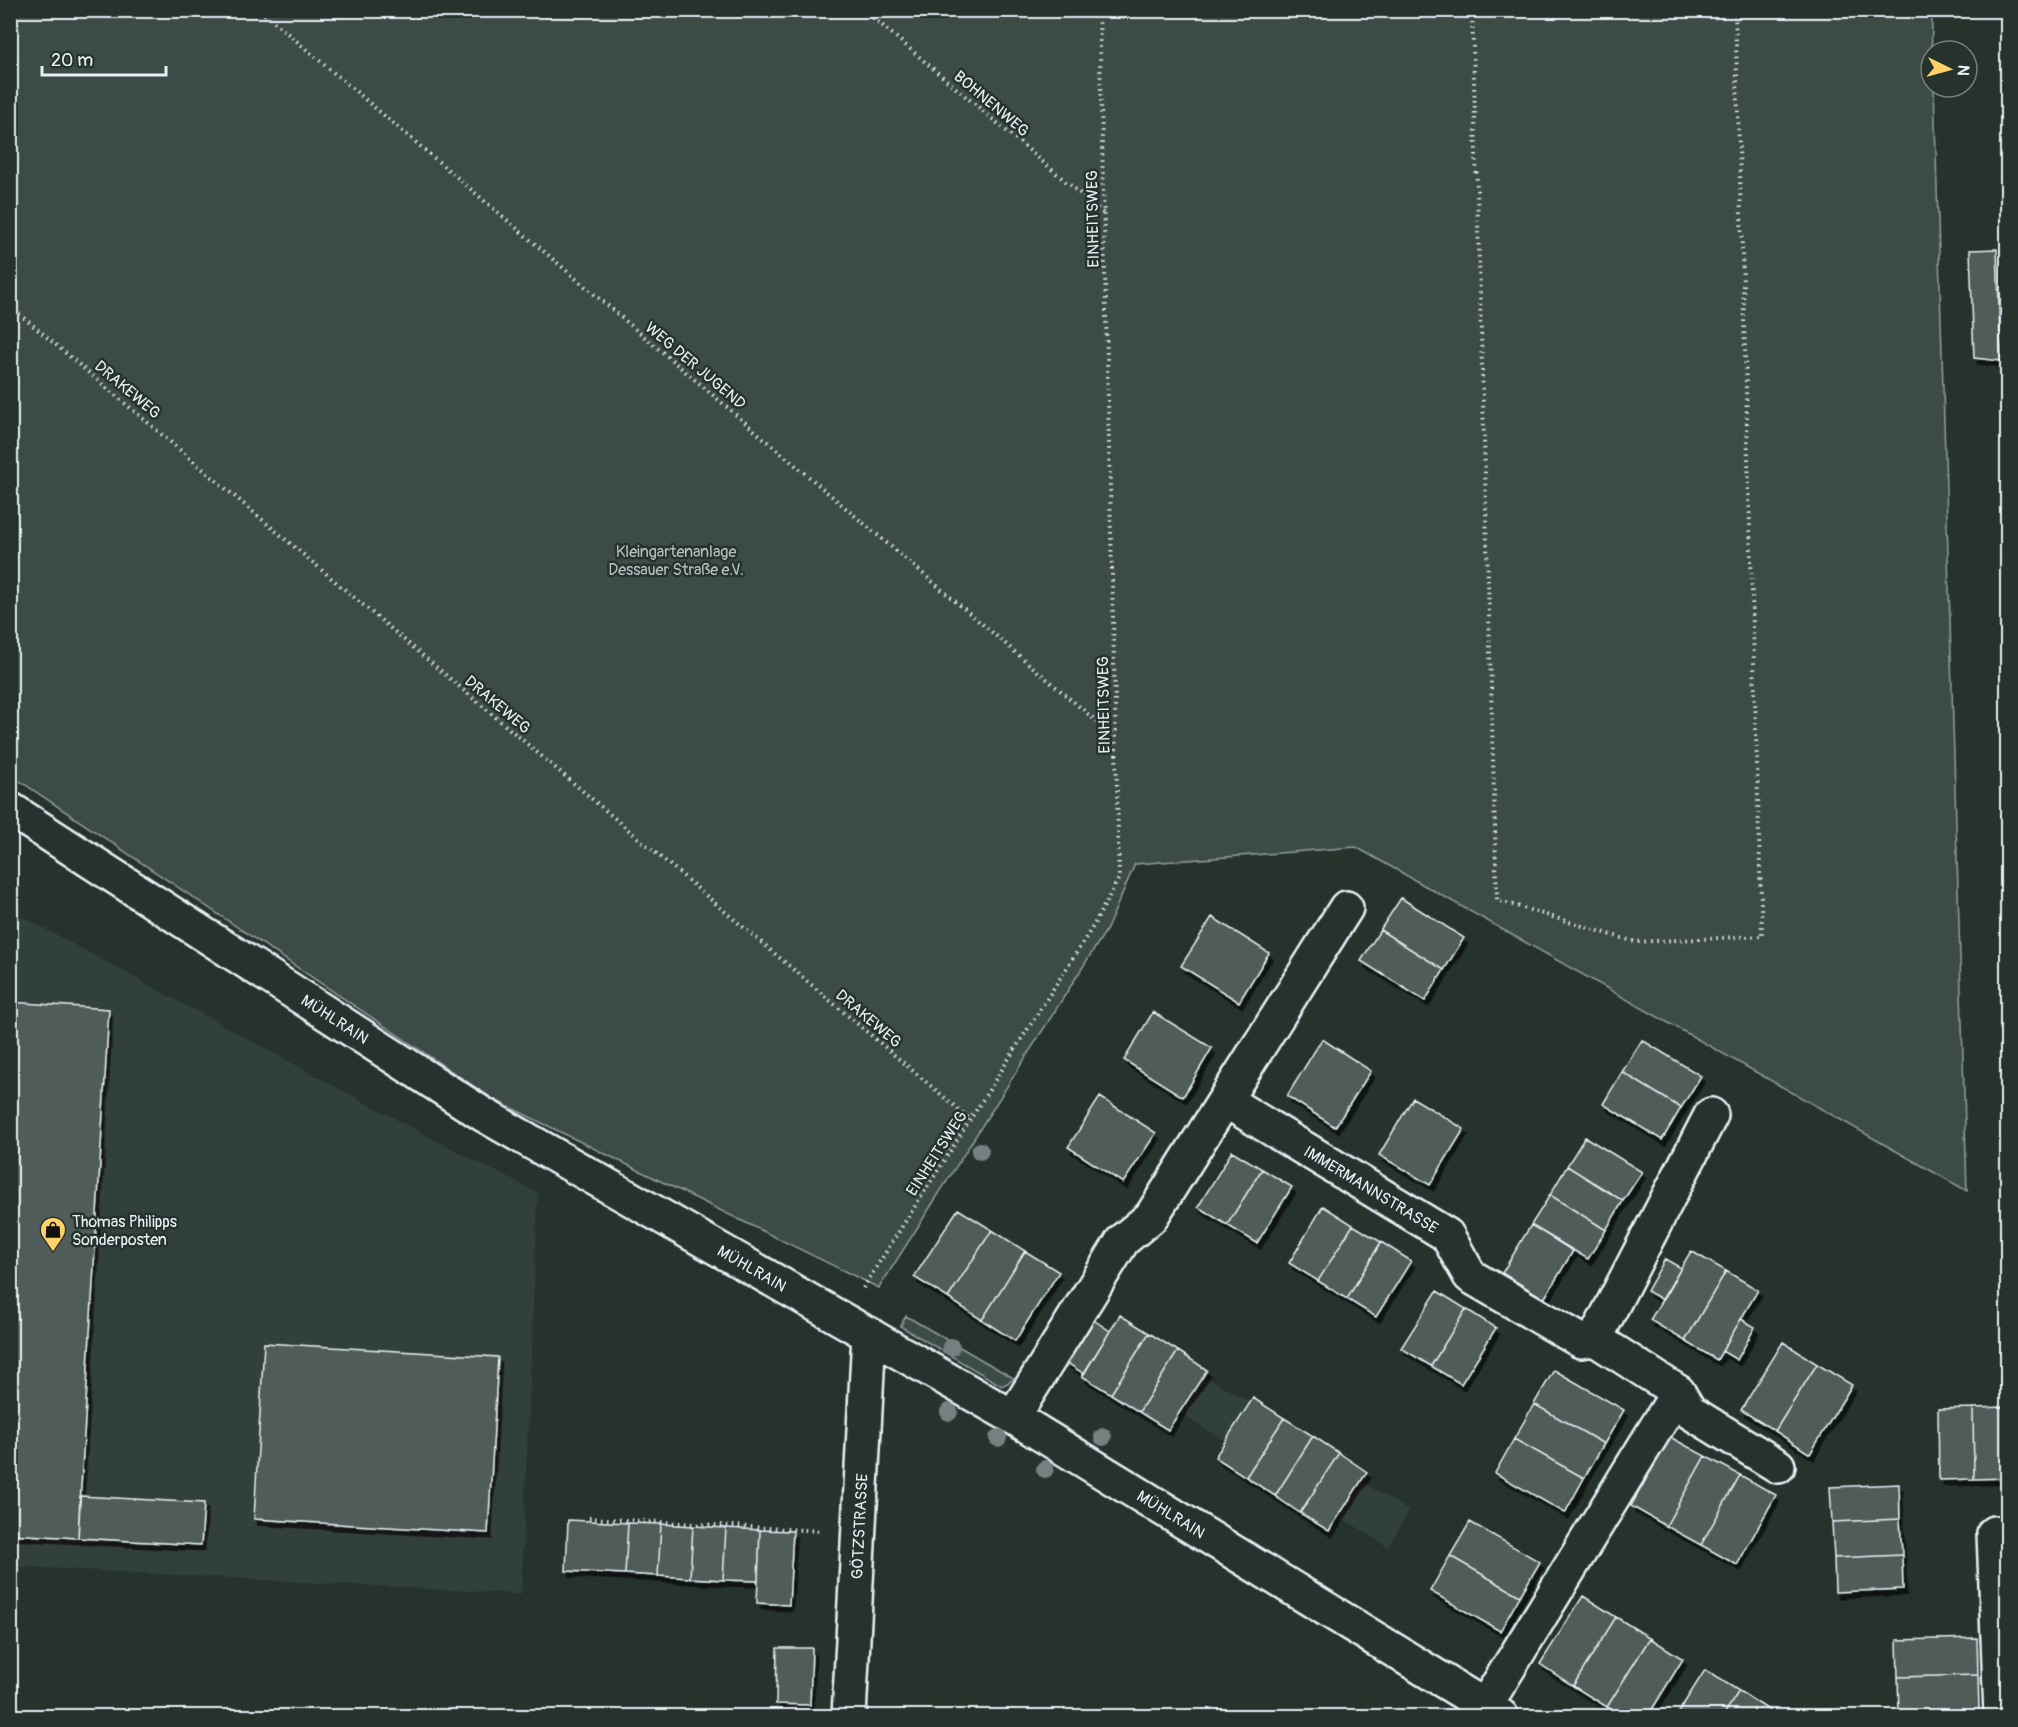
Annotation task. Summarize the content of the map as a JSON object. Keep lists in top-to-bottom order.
{
  "streets": {
    "street": ["MÜHLRAIN", "IMMERMANNSTRASSE", "GÖTZSTRASSE"],
    "path": [
      "BOHNENWEG",
      "EINHEITSWEG",
      "WEG DER JUGEND",
      "DRAKEWEG"
    ]
  },
  "crossings": [
    ["BOHNENWEG", "EINHEITSWEG"],
    ["EINHEITSWEG", "WEG DER JUGEND"],
    ["EINHEITSWEG", "DRAKEWEG"],
    ["EINHEITSWEG", "MÜHLRAIN"],
    ["EINHEITSWEG", "GÖTZSTRASSE"],
    ["MÜHLRAIN", "GÖTZSTRASSE"]
  ],
  "parks": ["Kleingartenanlage Dessauer Straße e.V."],
  "places": {
    "shop": ["Thomas Philipps Sonderposten"]
  },
  "scale_bar": "20 m",
  "north": "right"
}
